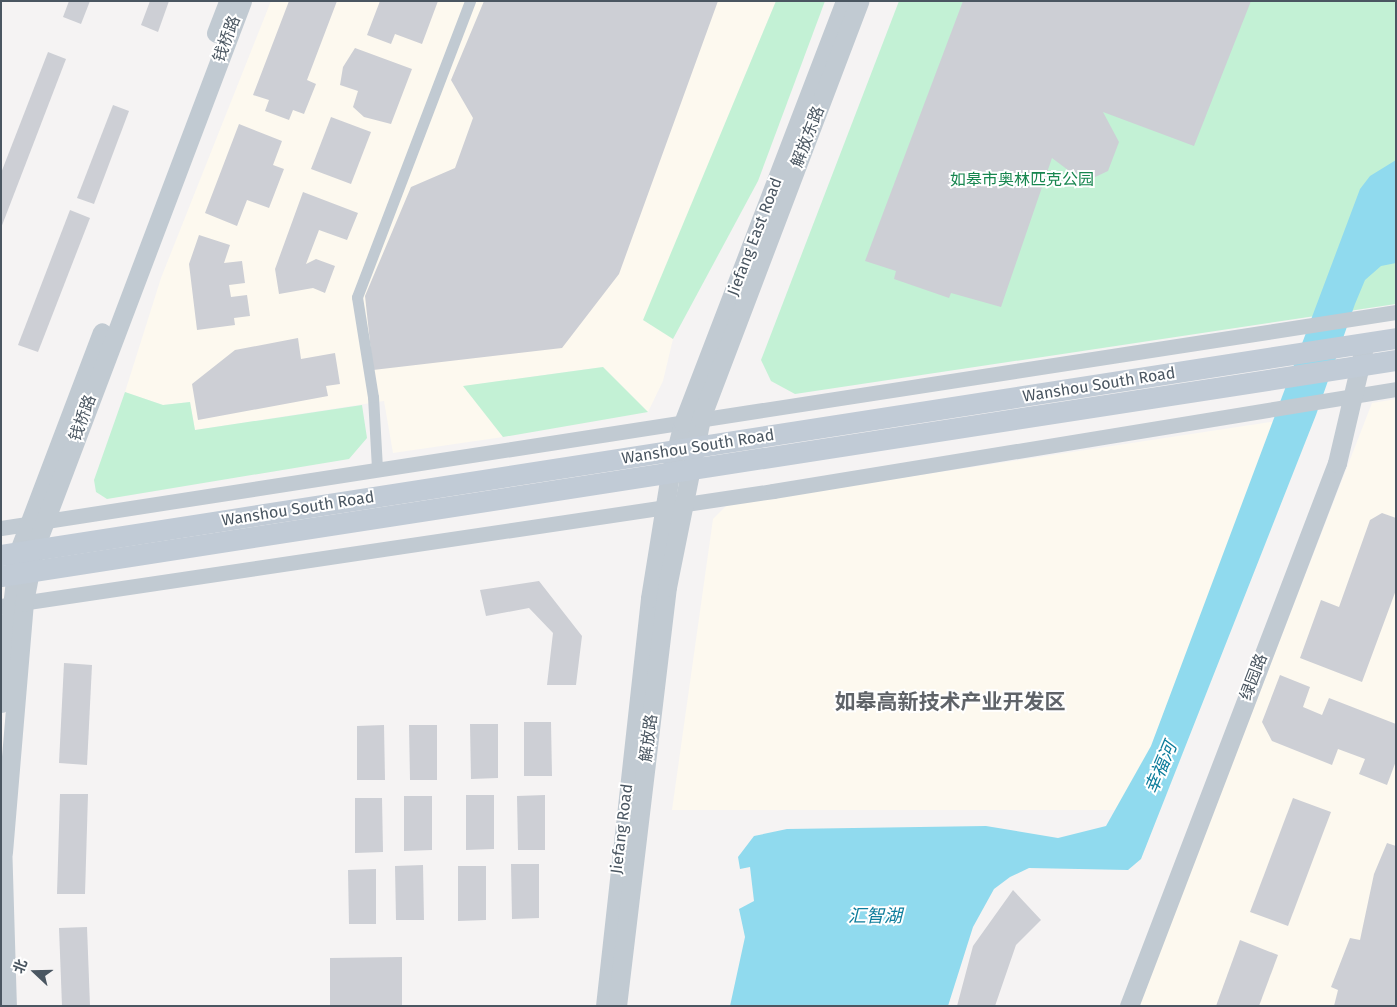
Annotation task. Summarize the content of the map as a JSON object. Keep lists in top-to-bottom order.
{
  "streets": {
    "main road": ["Wanshou South Road"],
    "street": [
      "钱桥路",
      "解放东路",
      "Jiefang East Road",
      "绿园路",
      "解放路",
      "Jiefang Road"
    ]
  },
  "crossings": [
    ["钱桥路", "Wanshou South Road"],
    ["解放东路", "Jiefang East Road"],
    ["Jiefang East Road", "Wanshou South Road"],
    ["Jiefang East Road", "解放路"],
    ["Wanshou South Road", "绿园路"],
    ["Wanshou South Road", "解放路"],
    ["解放路", "Jiefang Road"]
  ],
  "districts": ["如皋高新技术产业开发区"],
  "water": ["幸福河", "汇智湖"],
  "parks": ["如皋市奥林匹克公园"],
  "north": "left"
}
